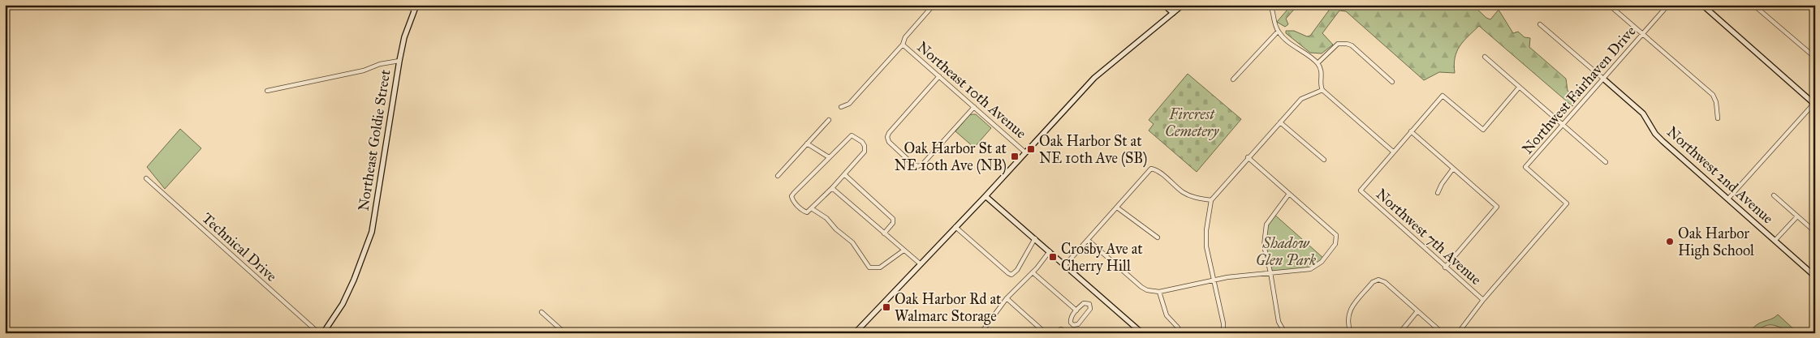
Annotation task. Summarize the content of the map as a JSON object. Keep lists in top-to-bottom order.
{
  "streets": {
    "street": [
      "Northeast 10th Avenue",
      "Northwest Fairhaven Drive",
      "Northeast Goldie Street",
      "Northwest 2nd Avenue",
      "Northwest 7th Avenue",
      "Technical Drive"
    ]
  },
  "crossings": [
    ["Northwest Fairhaven Drive", "Northwest 2nd Avenue"],
    ["Northwest Fairhaven Drive", "Northwest 7th Avenue"]
  ],
  "parks": ["Fircrest Cemetery", "Shadow Glen Park"],
  "places": {
    "transit": [
      "Oak Harbor St at NE 10th Ave (SB)",
      "Oak Harbor St at NE 10th Ave (NB)",
      "Crosby Ave at Cherry Hill",
      "Oak Harbor Rd at Walmarc Storage"
    ],
    "other": ["Oak Harbor High School"]
  }
}
